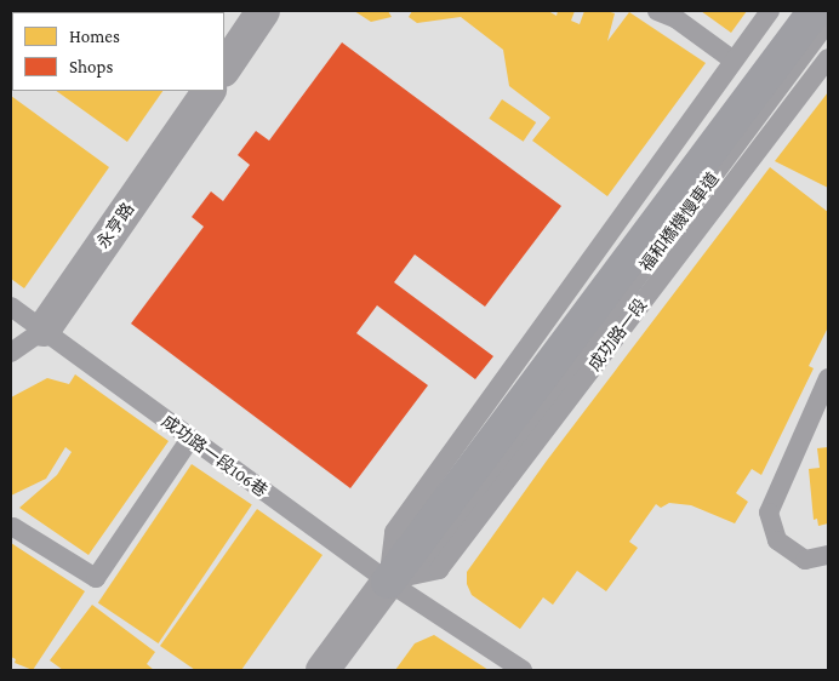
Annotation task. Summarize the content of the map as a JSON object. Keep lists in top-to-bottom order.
{
  "streets": {
    "street": ["永亨路"],
    "lane": ["福和橋機慢車道", "成功路一段", "成功路一段106巷"]
  },
  "crossings": [
    ["福和橋機慢車道", "成功路一段"],
    ["福和橋機慢車道", "成功路一段106巷"],
    ["永亨路", "成功路一段106巷"],
    ["成功路一段", "成功路一段106巷"]
  ],
  "legend": ["Homes", "Shops"]
}
